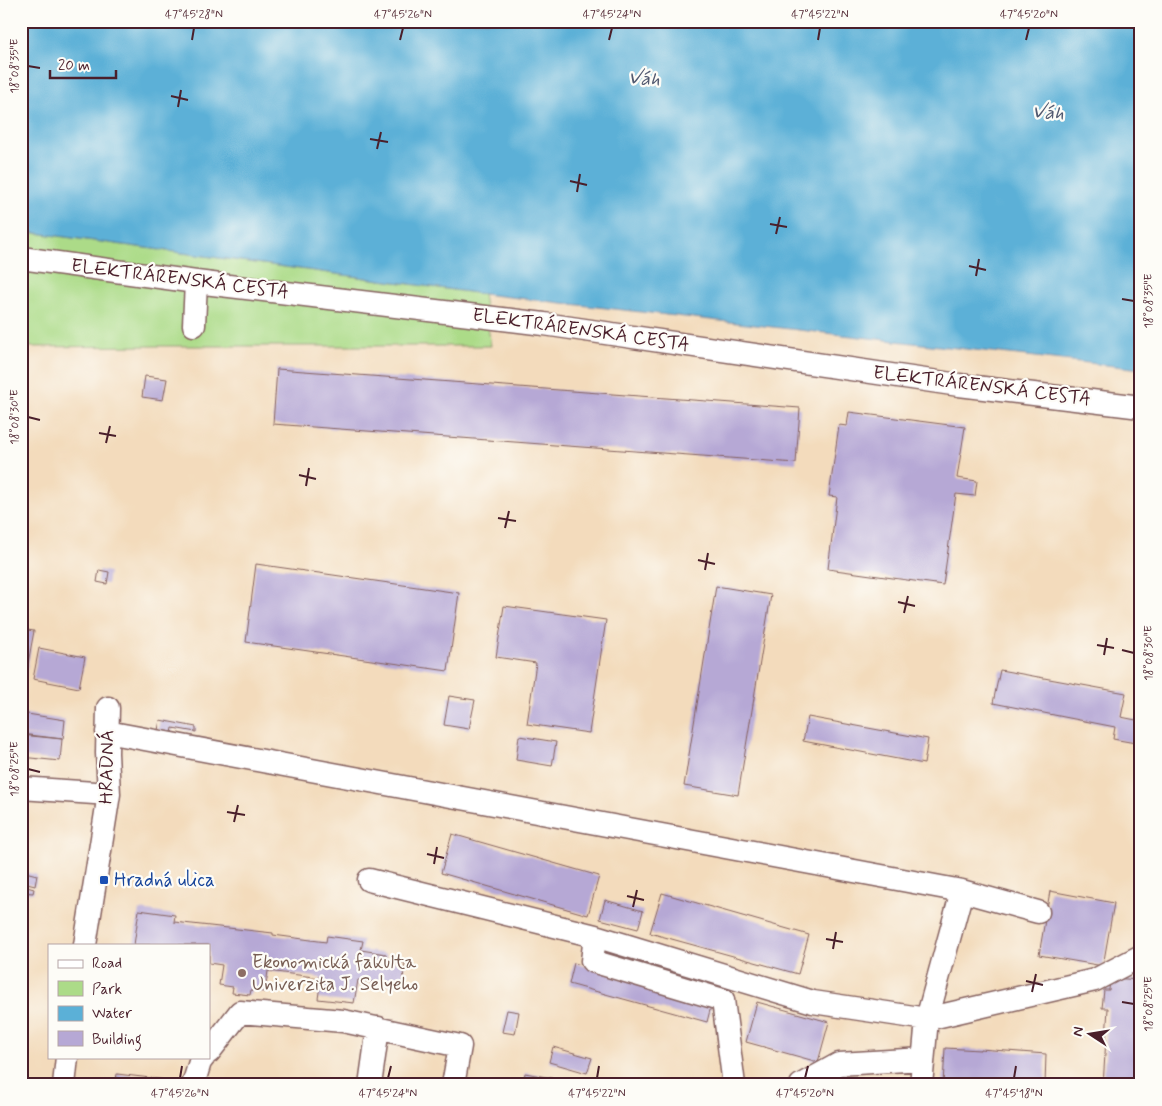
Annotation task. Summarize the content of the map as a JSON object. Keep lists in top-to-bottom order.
{
  "streets": {
    "street": ["ELEKTRÁRENSKÁ CESTA", "HRADNÁ"]
  },
  "water": ["Váh"],
  "places": {
    "transit": ["Hradná ulica"],
    "other": ["Ekonomická fakulta Univerzita J. Selyeho"]
  },
  "legend": [
    "Road",
    "Park",
    "Water",
    "Building"
  ],
  "scale_bar": "20 m",
  "north": "left",
  "coordinates": [
    "47°45'28\"N",
    "47°45'26\"N",
    "47°45'24\"N",
    "47°45'22\"N",
    "47°45'20\"N",
    "18°08'35\"E",
    "18°08'30\"E",
    "18°08'25\"E",
    "47°45'18\"N"
  ]
}
